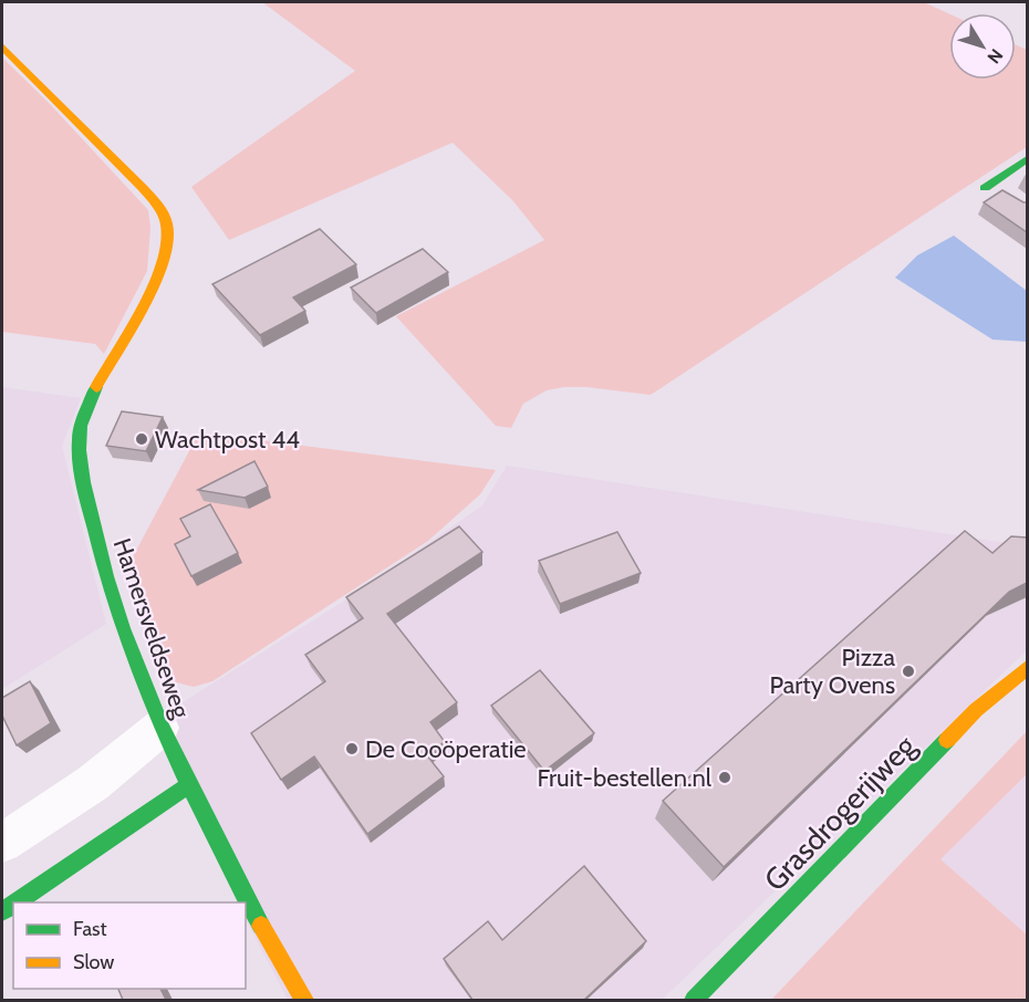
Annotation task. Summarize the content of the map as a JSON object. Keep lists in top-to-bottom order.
{
  "streets": {
    "street": ["Hamersveldseweg", "Grasdrogerijweg"]
  },
  "places": [
    "Wachtpost 44",
    "Pizza Party Ovens",
    "De Cooöperatie",
    "Fruit-bestellen.nl"
  ],
  "legend": ["Fast", "Slow"],
  "north": "bottom right"
}
